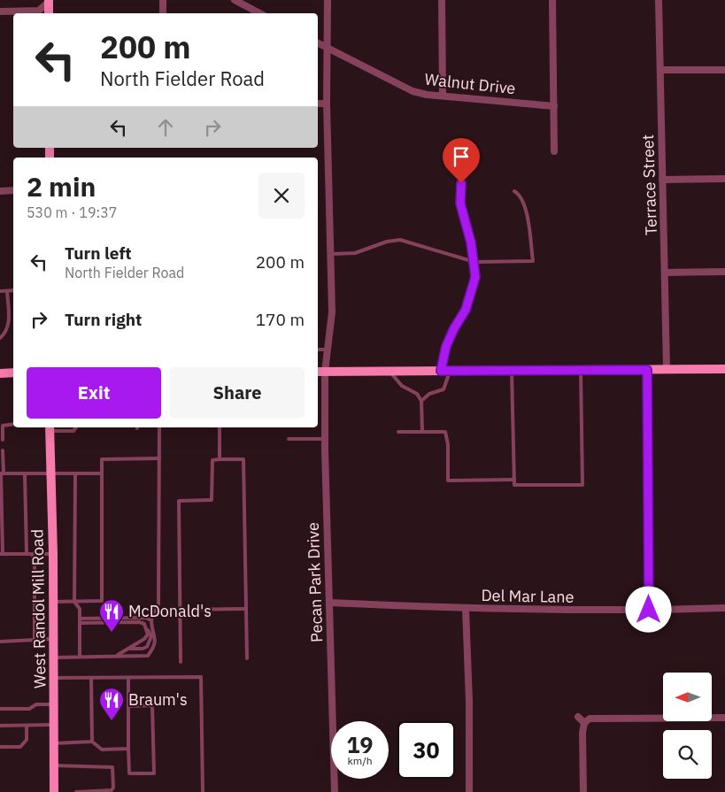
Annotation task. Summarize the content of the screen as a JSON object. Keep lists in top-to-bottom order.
{
  "streets": {
    "main road": ["West Randol Mill Road"],
    "street": [
      "Walnut Drive",
      "Terrace Street",
      "Pecan Park Drive",
      "Del Mar Lane"
    ]
  },
  "crossings": [
    ["Walnut Drive", "Pecan Park Drive"],
    ["Pecan Park Drive", "Del Mar Lane"]
  ],
  "places": {
    "restaurant": ["McDonald's", "Braum's"]
  },
  "north": "left",
  "page": {
    "turn": ["200 m", "North Fielder Road"],
    "heading": ["2 min", "530 m · 19:37"],
    "list": [
      {
        "name": "Turn left",
        "note": "North Fielder Road",
        "value": "200 m"
      },
      {
        "name": "Turn right",
        "value": "170 m"
      }
    ],
    "buttons": ["Exit", "Share"],
    "speed": "19 km/h",
    "limit": "30"
  }
}
